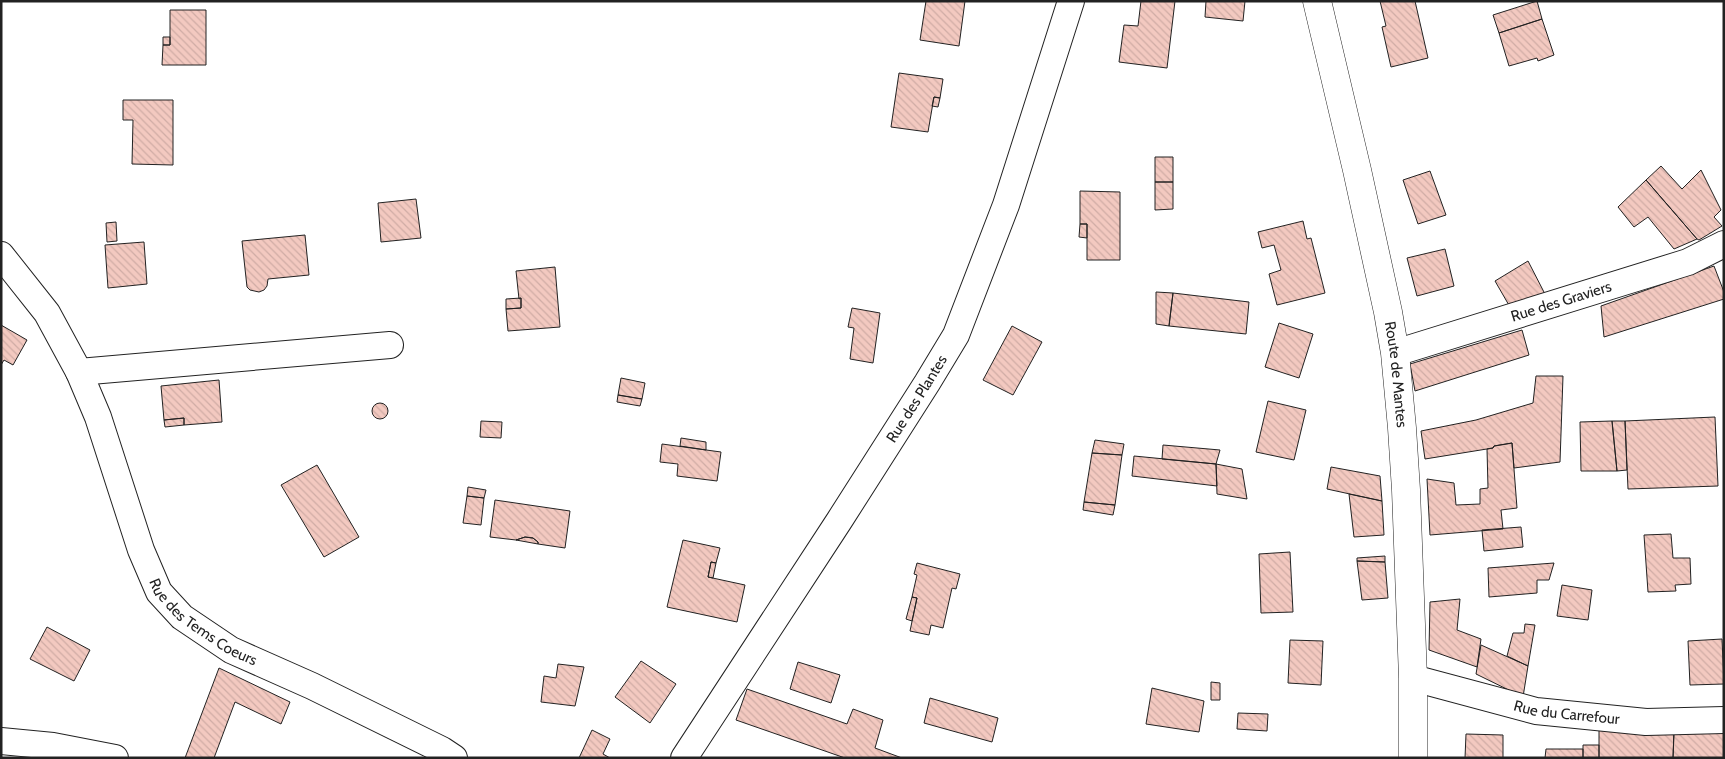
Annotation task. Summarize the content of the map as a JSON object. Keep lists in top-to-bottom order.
{
  "streets": {
    "main road": ["Route de Mantes"],
    "street": [
      "Rue des Graviers",
      "Rue des Plantes",
      "Rue des Tems Coeurs",
      "Rue du Carrefour"
    ]
  },
  "crossings": [
    ["Rue des Graviers", "Route de Mantes"],
    ["Route de Mantes", "Rue du Carrefour"]
  ]
}
